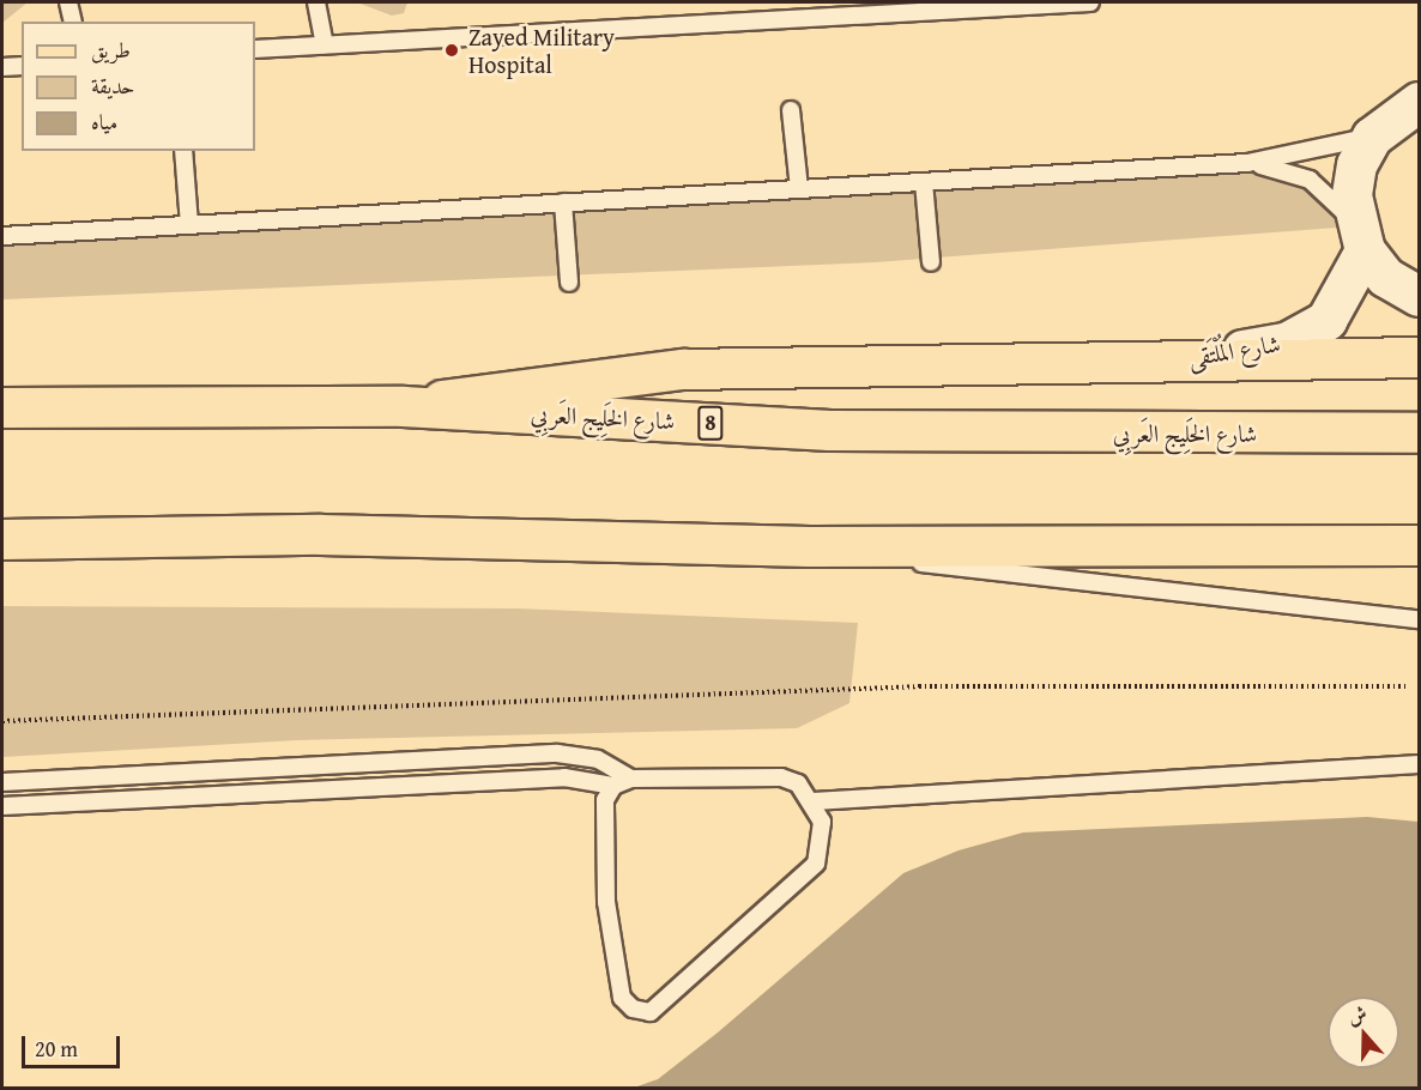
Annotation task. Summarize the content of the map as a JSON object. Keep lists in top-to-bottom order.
{
  "streets": {
    "main road": ["شارع الخَلِيج العَربِي", "8"],
    "street": ["شارع المُلْتَقى"]
  },
  "places": ["Zayed Military Hospital"],
  "legend": ["طريق", "حديقة", "مياه"],
  "scale_bar": "20 m",
  "north": "top"
}
